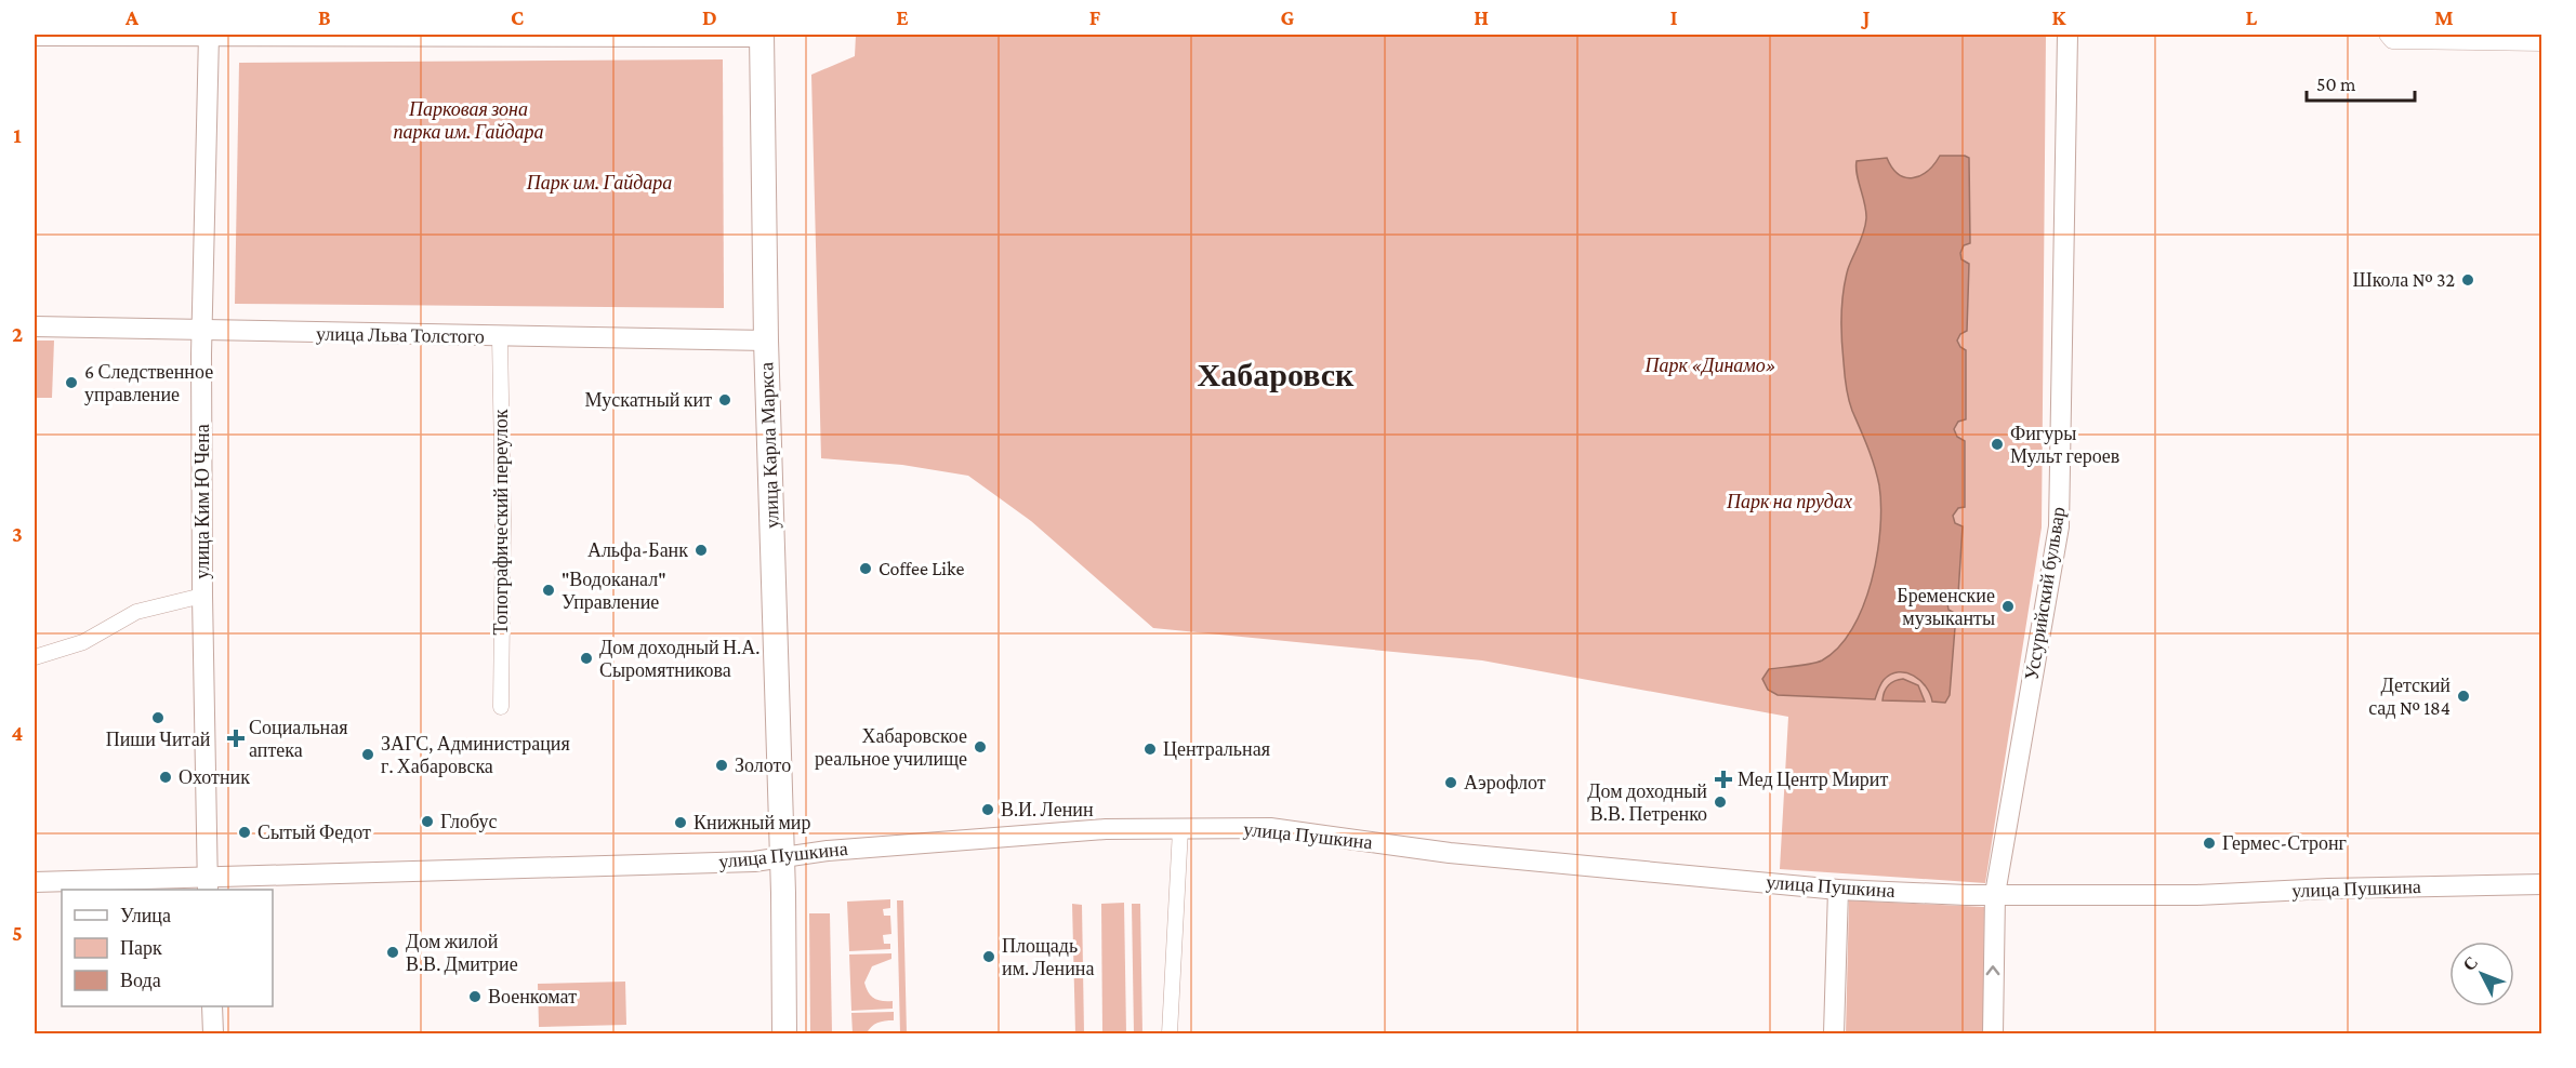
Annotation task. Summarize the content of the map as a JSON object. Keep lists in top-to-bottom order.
{
  "streets": {
    "main road": ["улица Карла Маркса"],
    "street": [
      "улица Льва Толстого",
      "улица Ким Ю Чена",
      "Топографический переулок",
      "Уссурийский бульвар",
      "улица Пушкина"
    ]
  },
  "crossings": [
    ["улица Льва Толстого", "улица Карла Маркса"],
    ["улица Льва Толстого", "улица Ким Ю Чена"],
    ["улица Льва Толстого", "Топографический переулок"],
    ["улица Карла Маркса", "улица Пушкина"],
    ["улица Ким Ю Чена", "улица Пушкина"],
    ["Уссурийский бульвар", "улица Пушкина"]
  ],
  "districts": ["Хабаровск"],
  "parks": [
    "Парковая зона парка им. Гайдара",
    "Парк им. Гайдара",
    "Парк «Динамо»",
    "Парк на прудах"
  ],
  "places": {
    "other": [
      "Школа № 32",
      "6 Следственное управление",
      "Мускатный кит",
      "Фигуры Мульт героев",
      "Альфа-Банк",
      "Coffee Like",
      "\"Водоканал\" Управление",
      "Бременские музыканты",
      "Дом доходный Н.А. Сыромятникова",
      "Детский сад № 184",
      "Пиши Читай",
      "Хабаровское реальное училище",
      "Центральная",
      "ЗАГС, Администрация г. Хабаровска",
      "Золото",
      "Охотник",
      "Аэрофлот",
      "Дом доходный В.В. Петренко",
      "В.И. Ленин",
      "Глобус",
      "Книжный мир",
      "Сытый Федот",
      "Гермес-Стронг",
      "Дом жилой В.В. Дмитрие",
      "Площадь им. Ленина",
      "Военкомат"
    ],
    "health": ["Социальная аптека", "Мед Центр Мирит"]
  },
  "legend": ["Улица", "Парк", "Вода"],
  "scale_bar": "50 m",
  "north": "top left",
  "grid": {
    "columns": [
      "A",
      "B",
      "C",
      "D",
      "E",
      "F",
      "G",
      "H",
      "I",
      "J",
      "K",
      "L",
      "M"
    ],
    "rows": [
      "1",
      "2",
      "3",
      "4",
      "5"
    ]
  }
}
